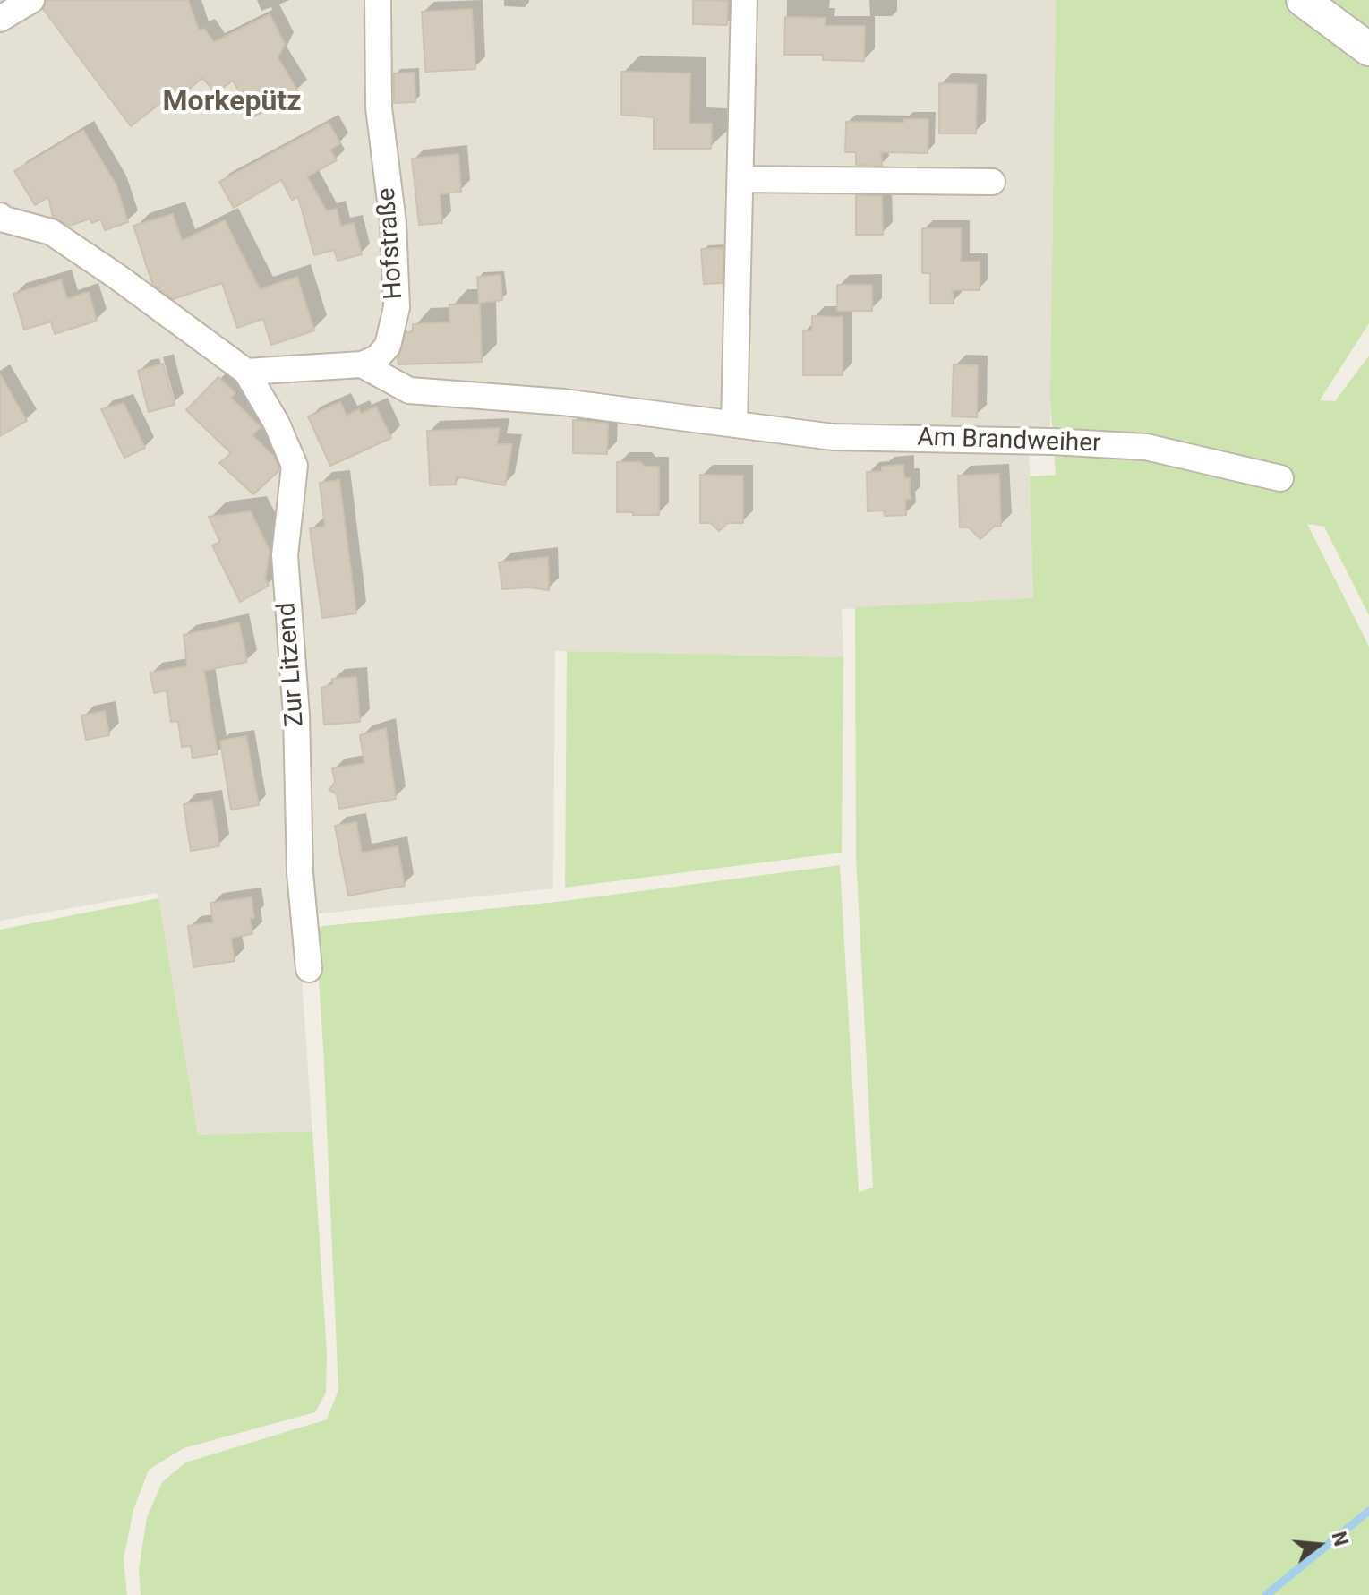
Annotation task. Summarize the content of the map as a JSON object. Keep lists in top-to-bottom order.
{
  "streets": {
    "street": ["Hofstraße", "Am Brandweiher", "Zur Litzend"]
  },
  "crossings": [
    ["Hofstraße", "Am Brandweiher"]
  ],
  "districts": ["Morkepütz"],
  "north": "right"
}
